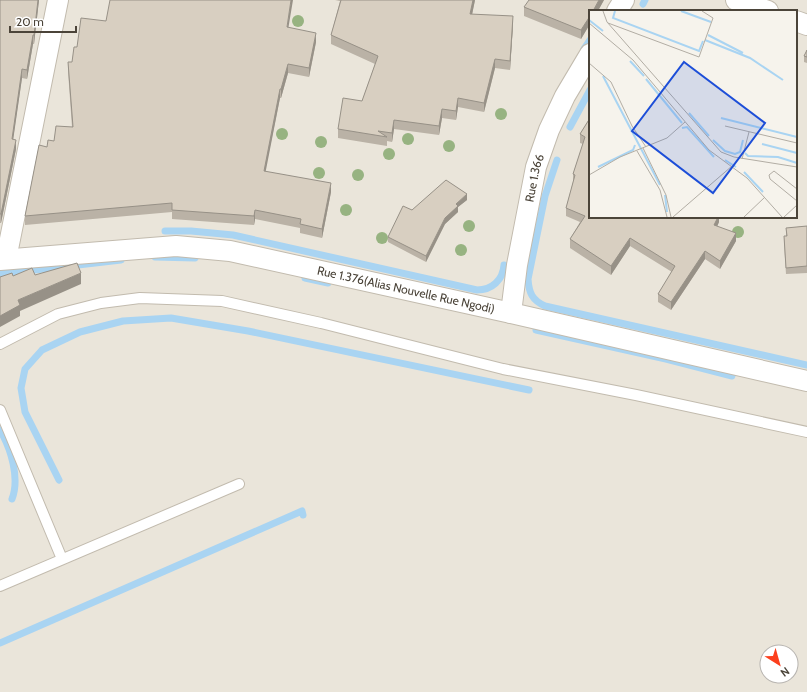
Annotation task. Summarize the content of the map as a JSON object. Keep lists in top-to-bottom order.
{
  "streets": {
    "street": ["Rue 1.366", "Rue 1.376(Alias Nouvelle Rue Ngodi)"]
  },
  "crossings": [
    ["Rue 1.366", "Rue 1.376(Alias Nouvelle Rue Ngodi)"]
  ],
  "scale_bar": "20 m",
  "north": "bottom right"
}
